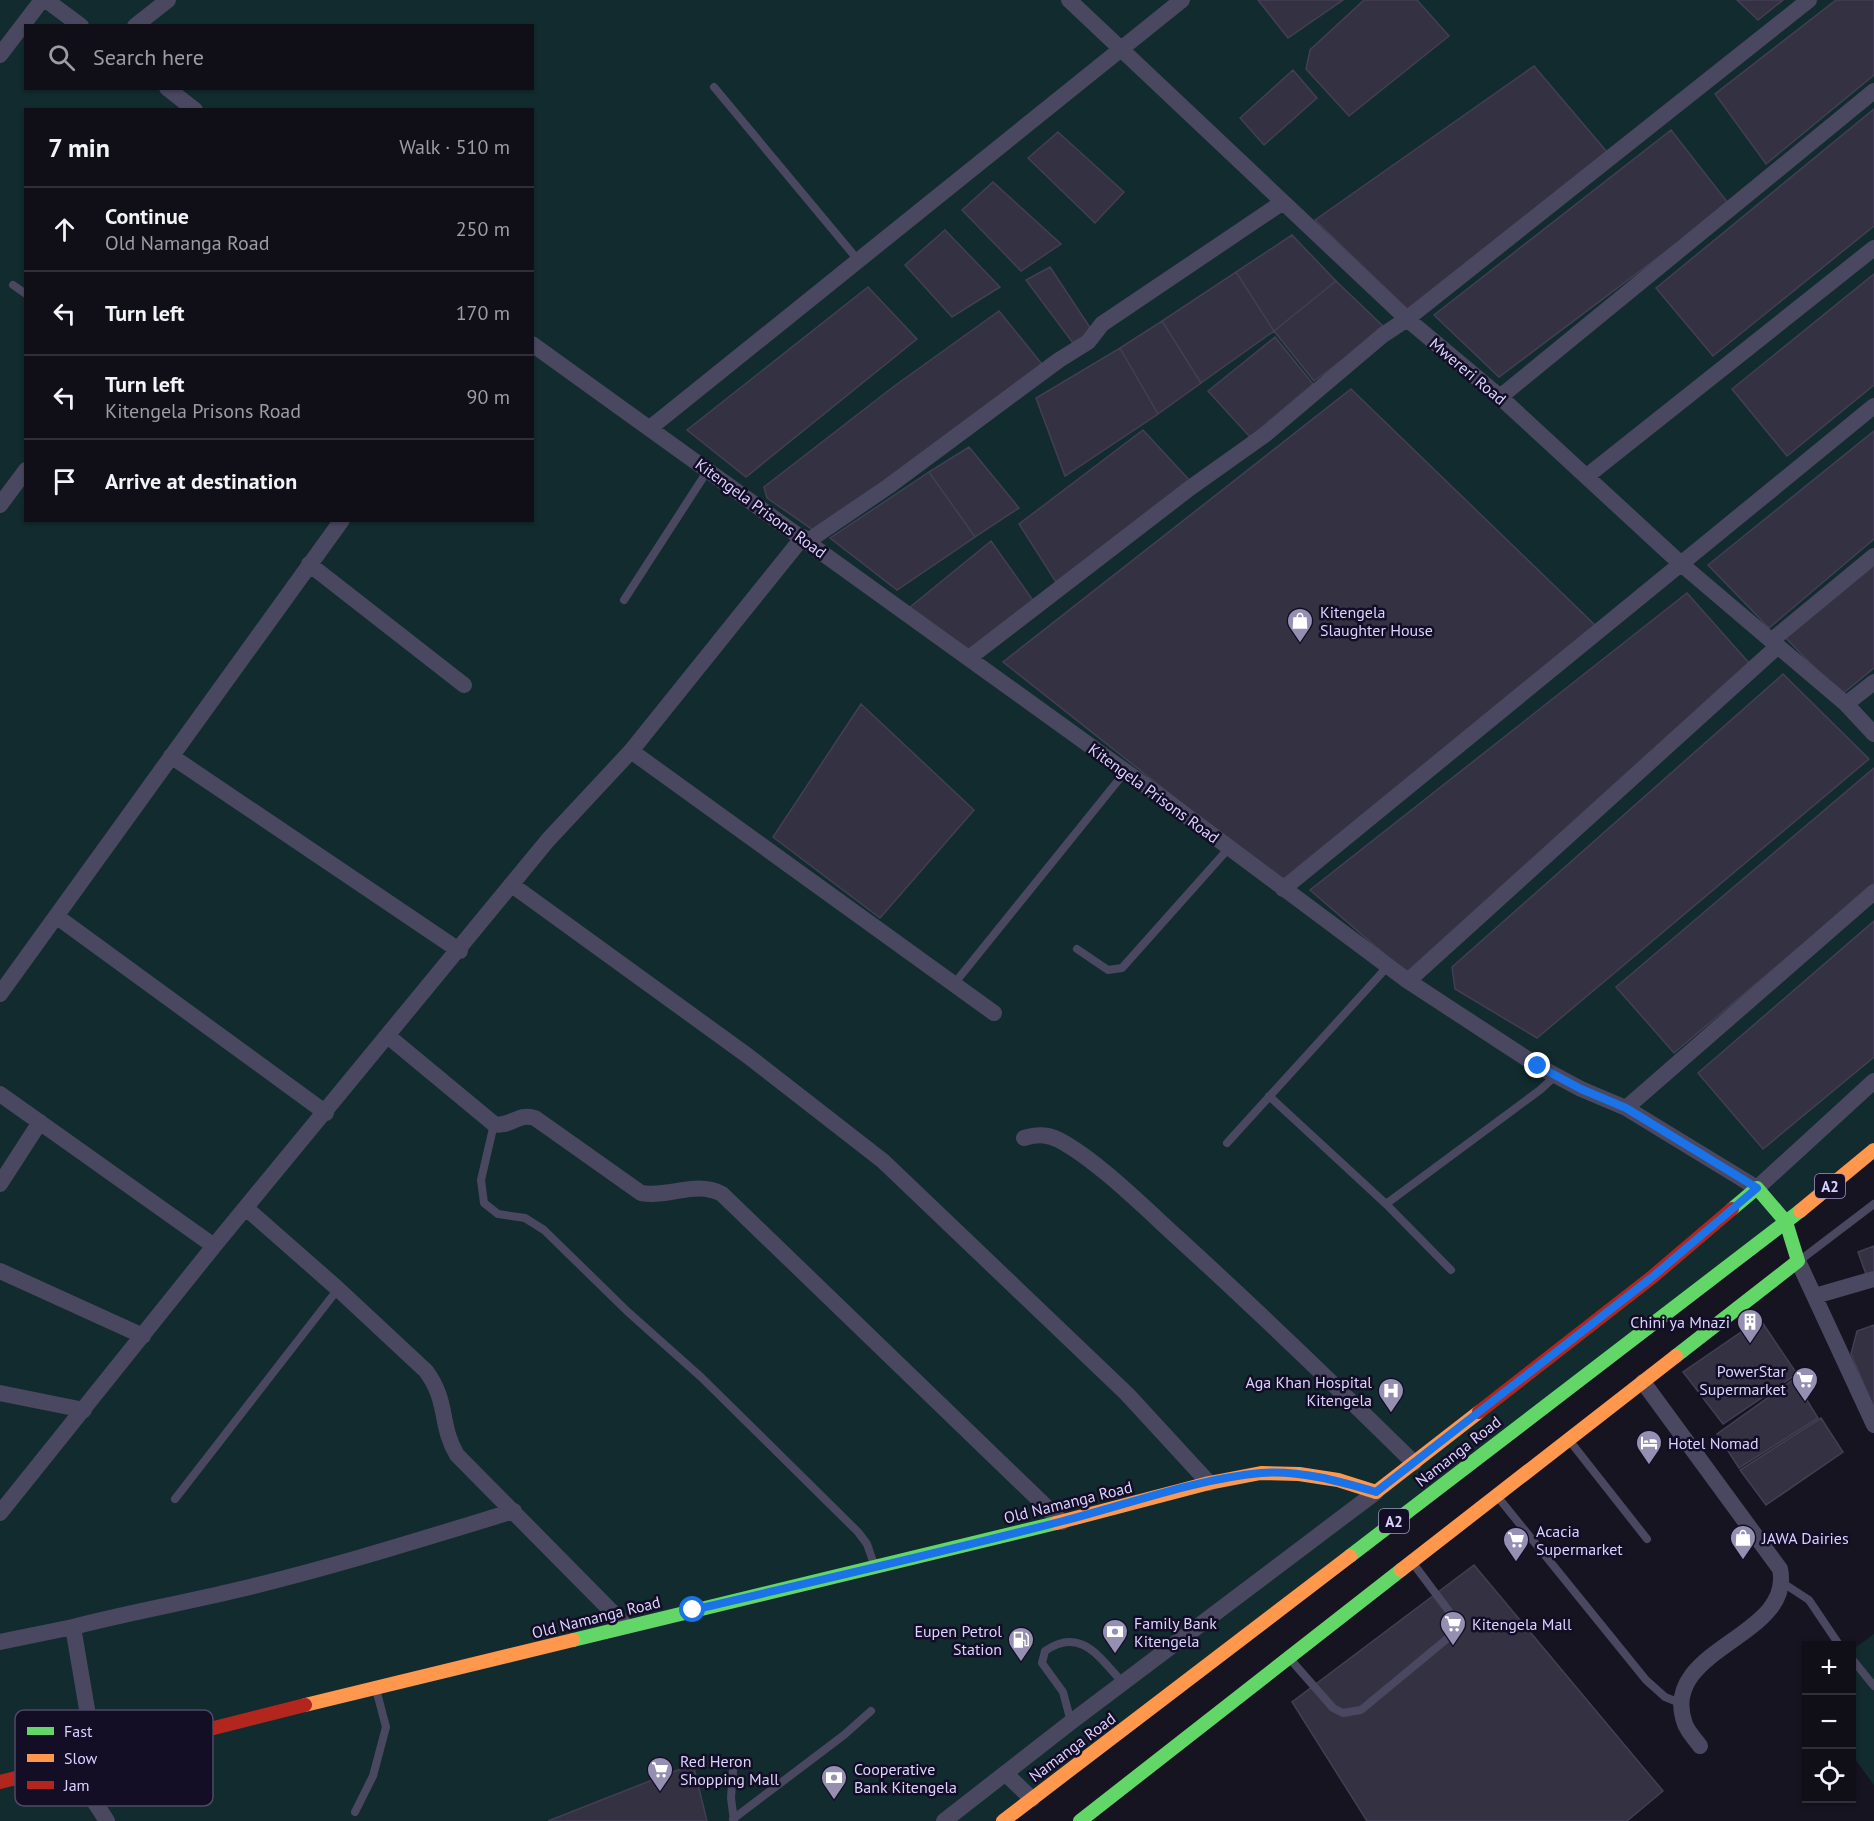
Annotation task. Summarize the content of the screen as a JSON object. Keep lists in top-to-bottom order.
{
  "streets": {
    "main road": [
      "Kitengela Prisons Road",
      "A2",
      "Namanga Road",
      "Old Namanga Road"
    ],
    "street": ["Mwereri Road"]
  },
  "crossings": [
    ["Kitengela Prisons Road", "Namanga Road"]
  ],
  "places": {
    "shop": ["Kitengela Slaughter House", "JAWA Dairies"],
    "building": ["Chini ya Mnazi"],
    "supermarket": [
      "PowerStar Supermarket",
      "Acacia Supermarket",
      "Kitengela Mall",
      "Red Heron Shopping Mall"
    ],
    "hospital": ["Aga Khan Hospital Kitengela"],
    "hotel": ["Hotel Nomad"],
    "bank": ["Family Bank Kitengela", "Cooperative Bank Kitengela"],
    "fuel station": ["Eupen Petrol Station"]
  },
  "legend": ["Fast", "Slow", "Jam"],
  "page": {
    "search": "Search here",
    "heading": ["7 min", "Walk · 510 m"],
    "list": [
      ["Continue", "Old Namanga Road", "250 m"],
      ["Turn left", "170 m"],
      ["Turn left", "Kitengela Prisons Road", "90 m"],
      "Arrive at destination"
    ],
    "map_buttons": ["+", "−"]
  }
}
